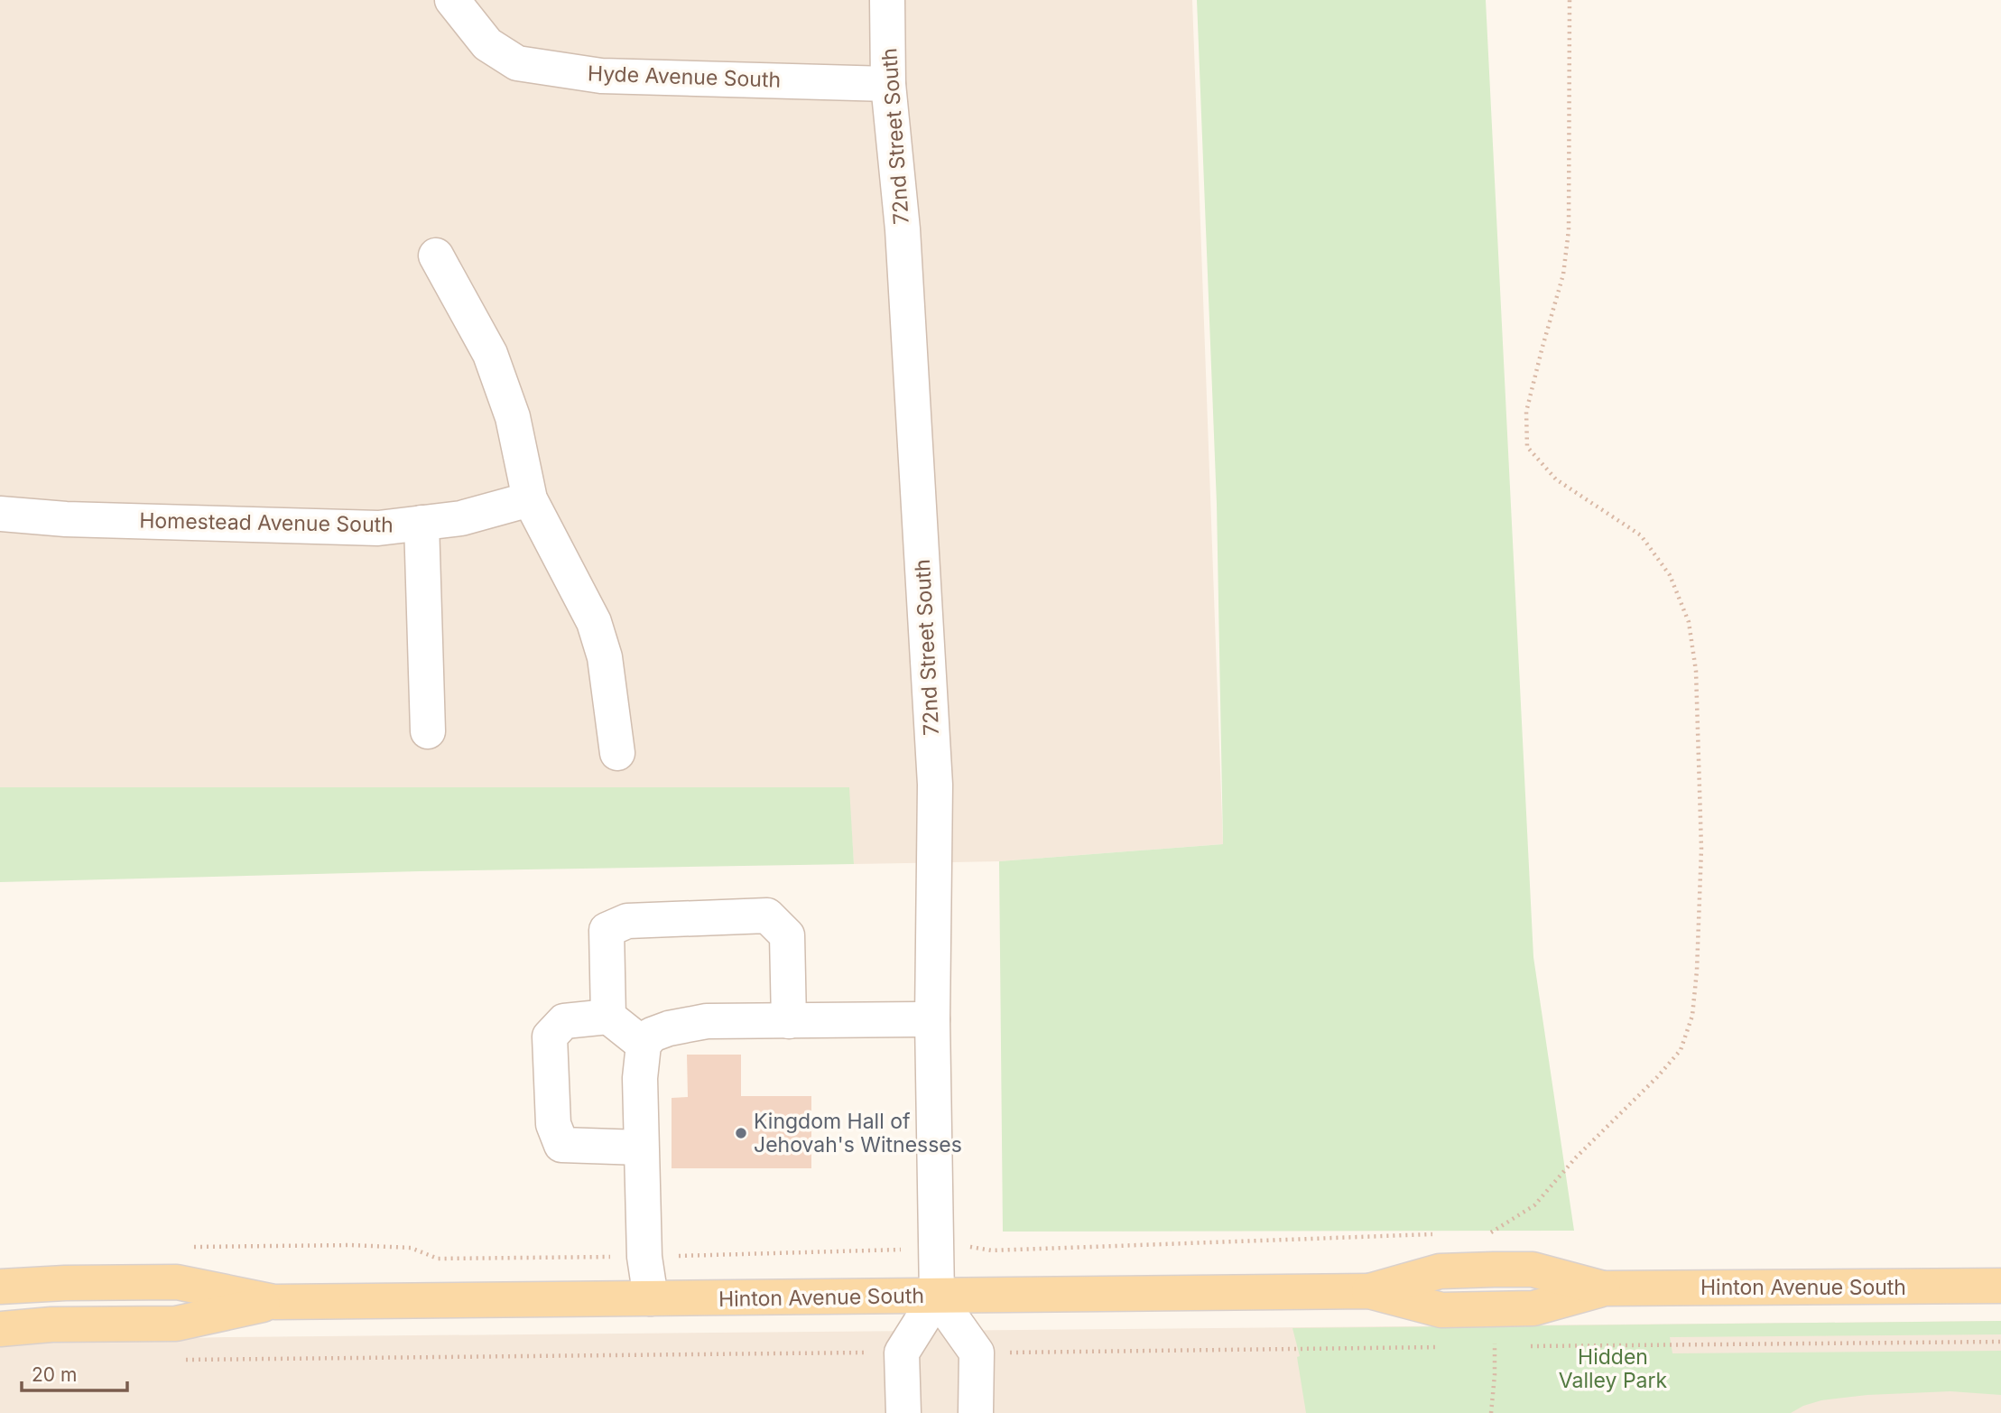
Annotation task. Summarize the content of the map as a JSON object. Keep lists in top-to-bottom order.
{
  "streets": {
    "main road": ["Hinton Avenue South"],
    "street": ["Hyde Avenue South", "72nd Street South", "Homestead Avenue South"]
  },
  "crossings": [
    ["Hyde Avenue South", "72nd Street South"],
    ["72nd Street South", "Hinton Avenue South"]
  ],
  "parks": ["Hidden Valley Park"],
  "places": ["Kingdom Hall of Jehovah's Witnesses"],
  "scale_bar": "20 m"
}
